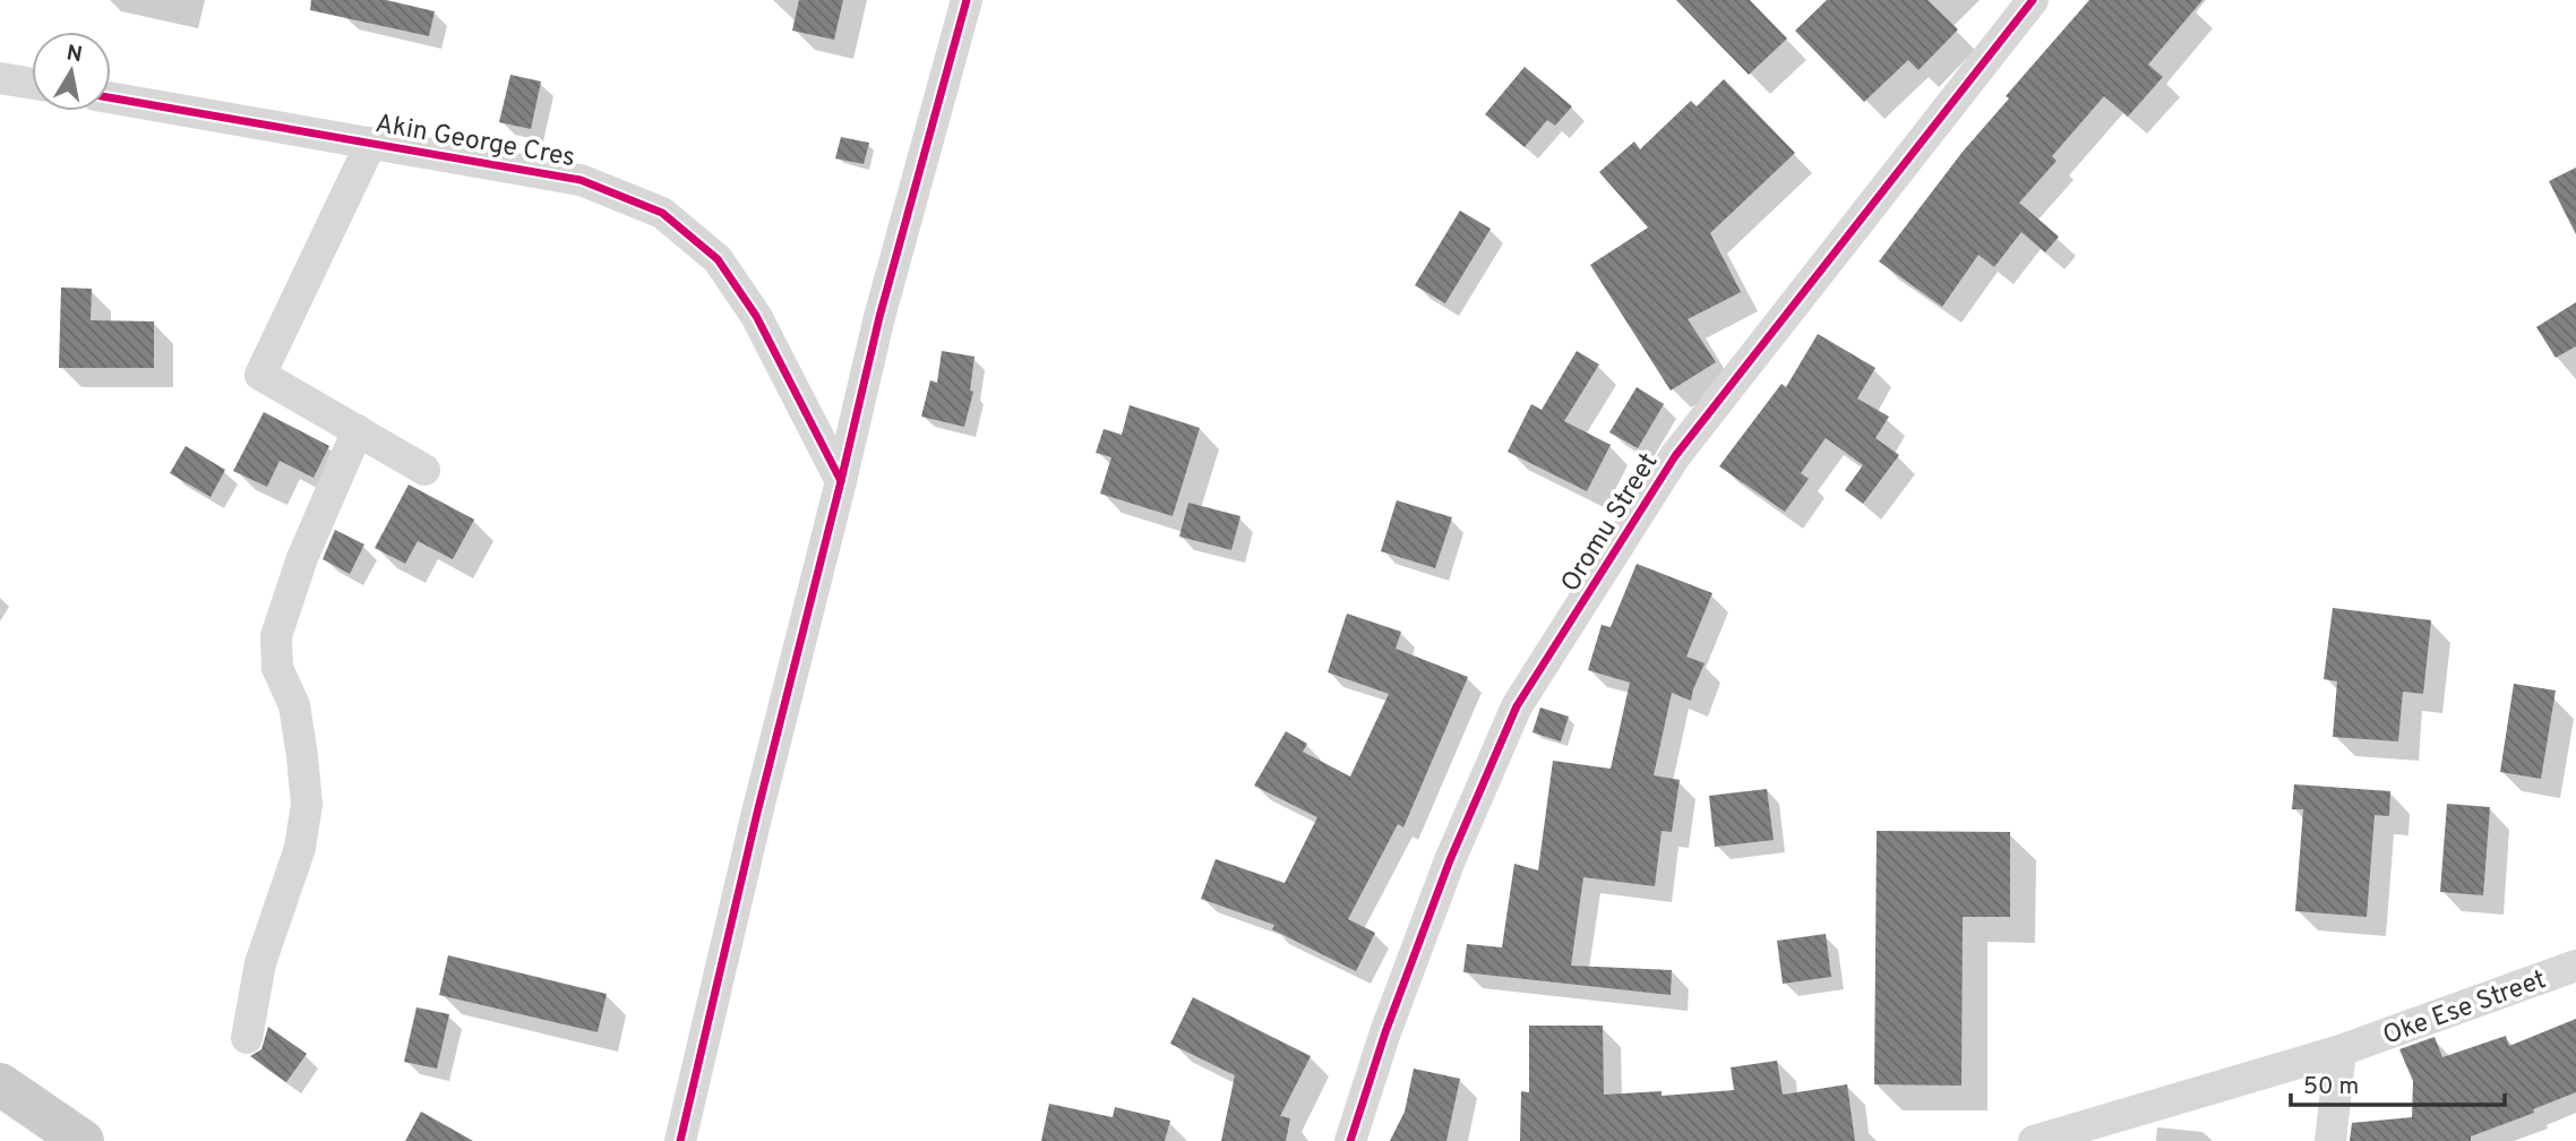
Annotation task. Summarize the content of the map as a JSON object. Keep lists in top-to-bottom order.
{
  "streets": {
    "street": ["Akin George Cres", "Oromu Street", "Oke Ese Street"]
  },
  "scale_bar": "50 m",
  "north": "top"
}
